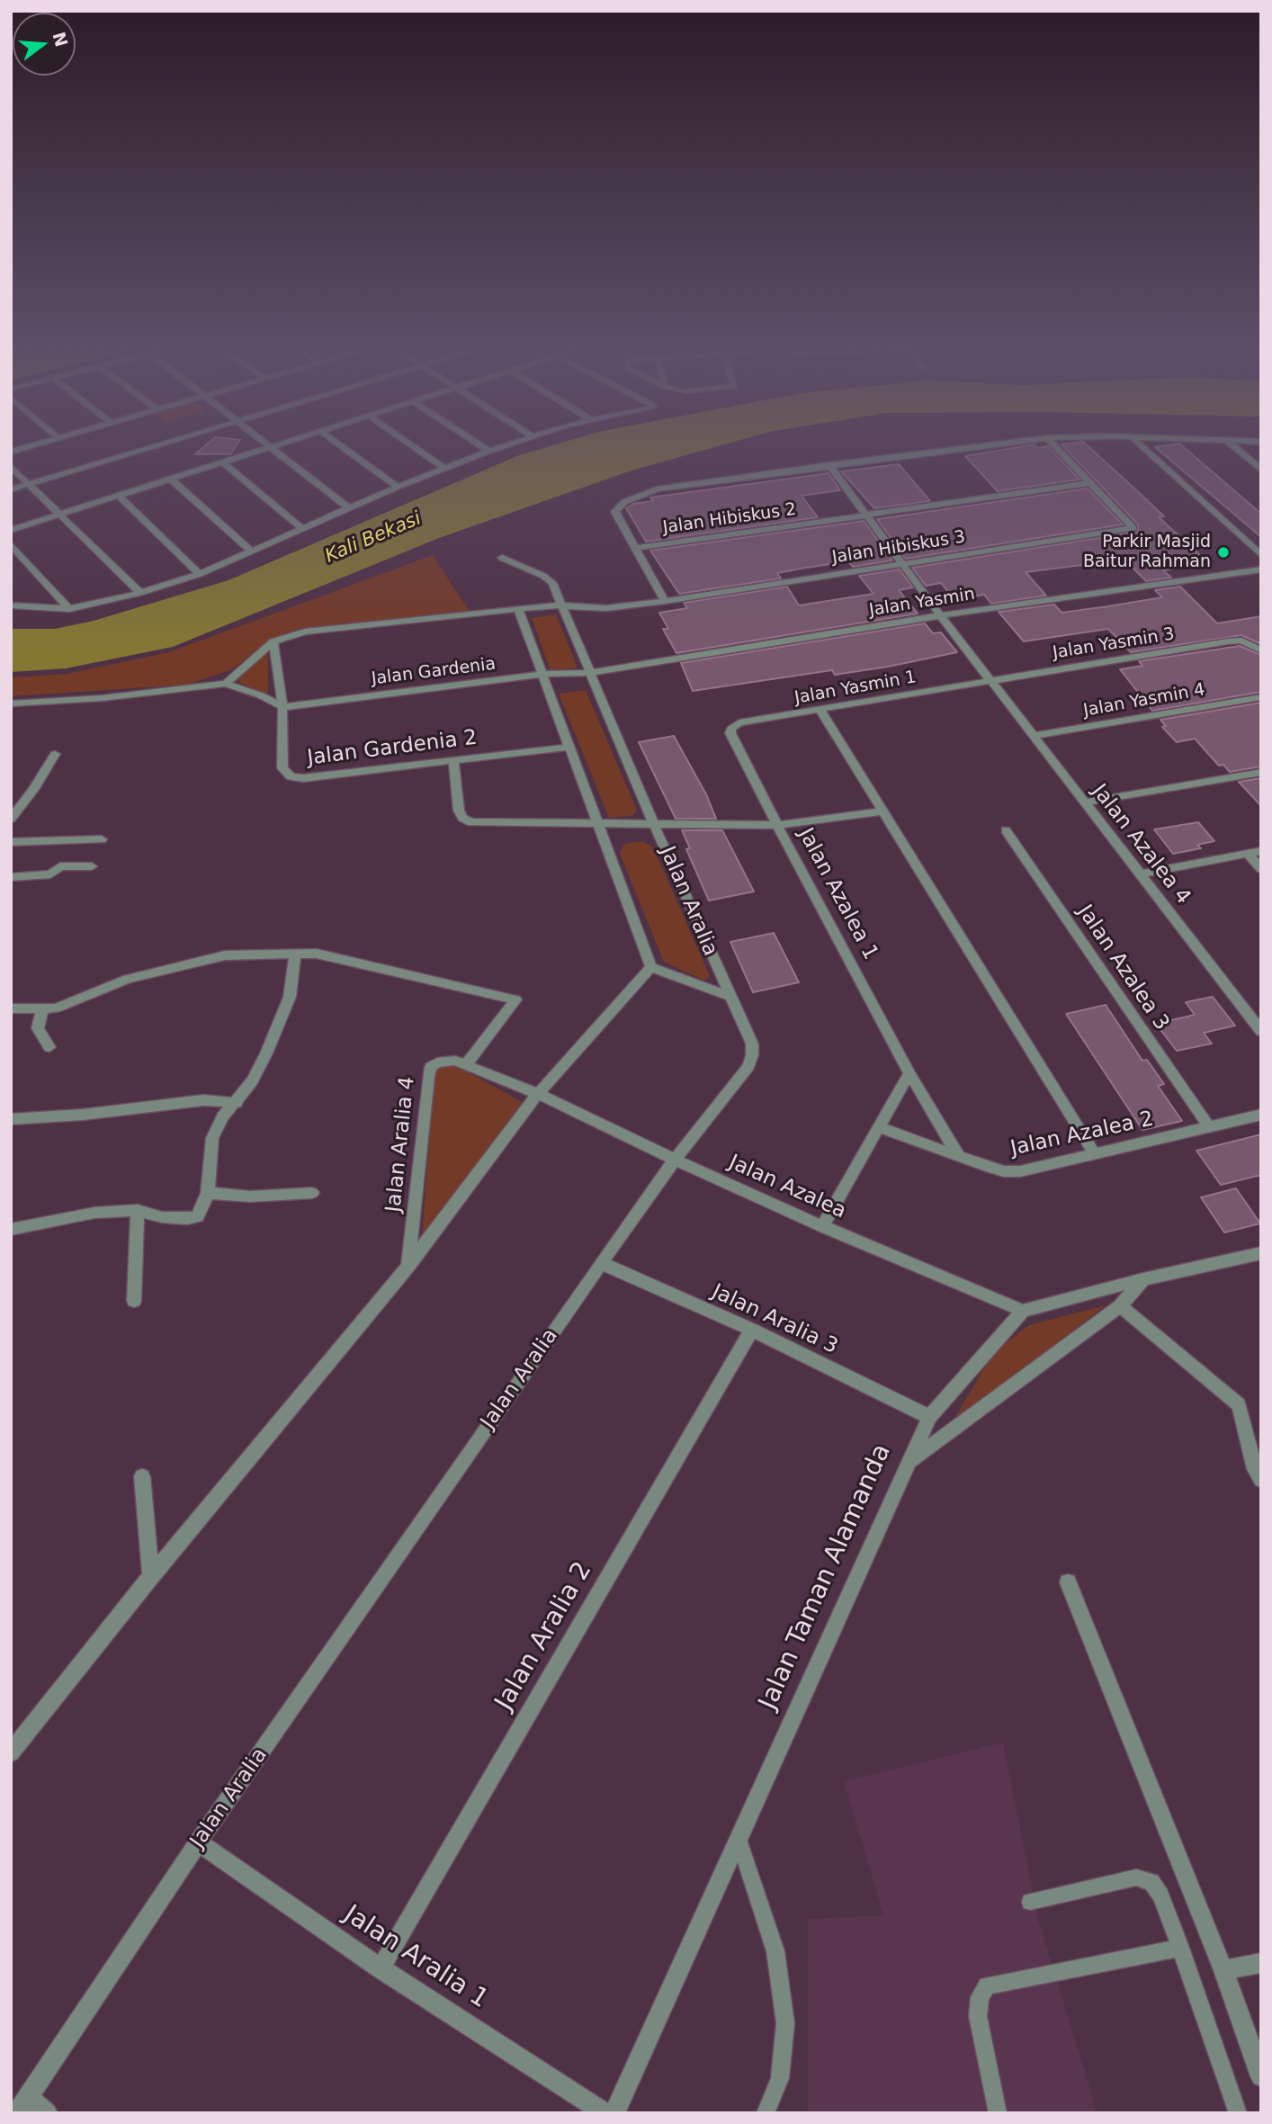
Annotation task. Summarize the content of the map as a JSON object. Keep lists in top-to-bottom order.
{
  "streets": {
    "street": [
      "Jalan Hibiskus 2",
      "Jalan Hibiskus 3",
      "Jalan Yasmin",
      "Jalan Yasmin 3",
      "Jalan Gardenia",
      "Jalan Yasmin 1",
      "Jalan Yasmin 4",
      "Jalan Gardenia 2",
      "Jalan Azalea 4",
      "Jalan Azalea 1",
      "Jalan Aralia",
      "Jalan Azalea 3",
      "Jalan Azalea 2",
      "Jalan Aralia 4",
      "Jalan Azalea",
      "Jalan Aralia 3",
      "Jalan Taman Alamanda",
      "Jalan Aralia 2",
      "Jalan Aralia 1"
    ]
  },
  "crossings": [
    ["Jalan Hibiskus 2", "Jalan Hibiskus 3"],
    ["Jalan Hibiskus 2", "Jalan Azalea 4"],
    ["Jalan Hibiskus 3", "Jalan Azalea 4"],
    ["Jalan Hibiskus 3", "Jalan Aralia"],
    ["Jalan Yasmin", "Jalan Gardenia"],
    ["Jalan Yasmin", "Jalan Azalea 4"],
    ["Jalan Yasmin", "Jalan Aralia"],
    ["Jalan Yasmin 3", "Jalan Yasmin 1"],
    ["Jalan Yasmin 3", "Jalan Azalea 4"],
    ["Jalan Gardenia", "Jalan Gardenia 2"],
    ["Jalan Gardenia", "Jalan Aralia"],
    ["Jalan Yasmin 1", "Jalan Azalea 4"],
    ["Jalan Yasmin 1", "Jalan Azalea 1"],
    ["Jalan Yasmin 4", "Jalan Azalea 4"],
    ["Jalan Azalea 1", "Jalan Azalea 2"],
    ["Jalan Aralia", "Jalan Azalea"],
    ["Jalan Aralia", "Jalan Aralia 3"],
    ["Jalan Aralia", "Jalan Aralia 1"],
    ["Jalan Azalea 3", "Jalan Azalea 2"],
    ["Jalan Aralia 4", "Jalan Azalea"],
    ["Jalan Azalea", "Jalan Taman Alamanda"],
    ["Jalan Aralia 3", "Jalan Taman Alamanda"],
    ["Jalan Aralia 3", "Jalan Aralia 2"],
    ["Jalan Aralia 2", "Jalan Aralia 1"]
  ],
  "water": ["Kali Bekasi"],
  "places": ["Parkir Masjid Baitur Rahman"],
  "north": "right"
}
